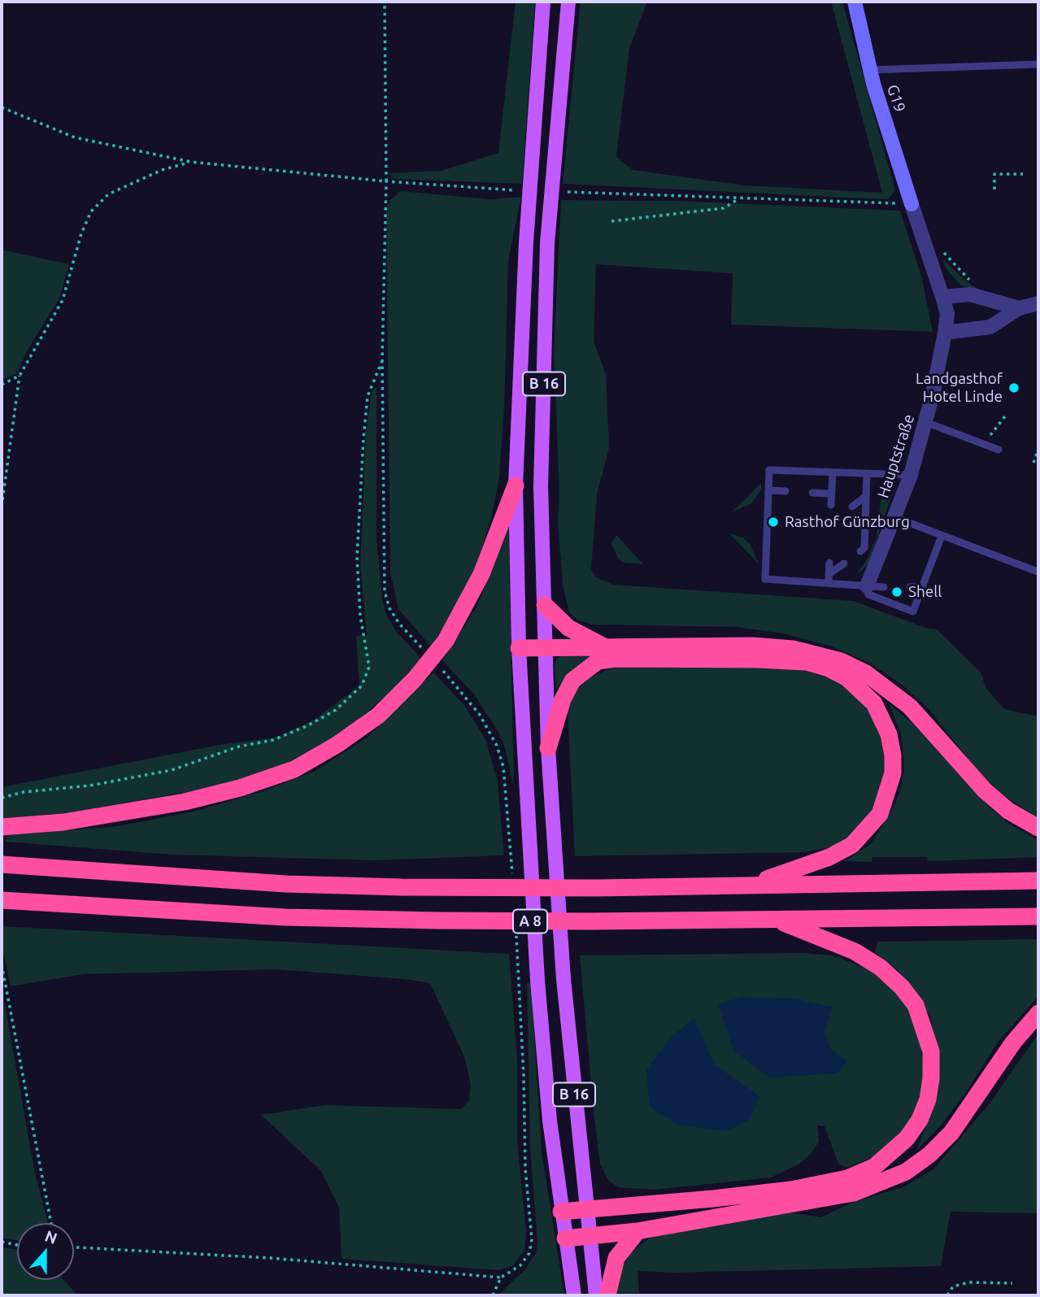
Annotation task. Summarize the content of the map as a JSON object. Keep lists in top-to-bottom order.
{
  "streets": {
    "highway": ["A 8"],
    "main road": ["B 16"],
    "street": ["G19", "Hauptstraße"]
  },
  "crossings": [
    ["G19", "Hauptstraße"]
  ],
  "places": ["Landgasthof Hotel Linde", "Rasthof Günzburg", "Shell"],
  "north": "top"
}
